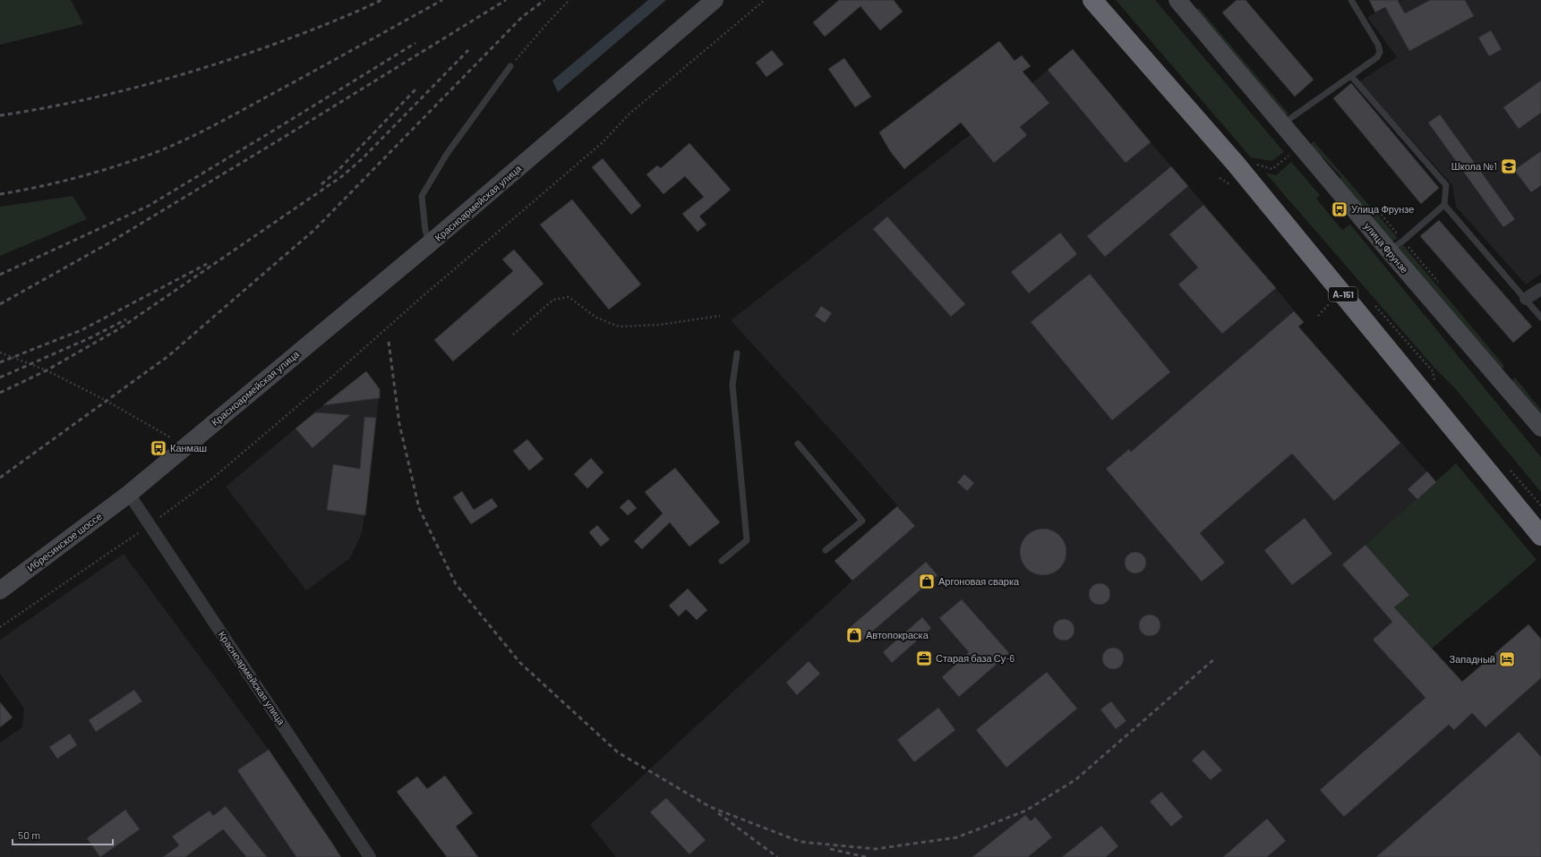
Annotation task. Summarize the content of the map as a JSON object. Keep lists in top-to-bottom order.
{
  "streets": {
    "highway": ["А-151"],
    "main road": ["Красноармейская улица", "улица Фрунзе", "Ибресинское шоссе"]
  },
  "crossings": [
    ["Красноармейская улица", "Ибресинское шоссе"]
  ],
  "places": {
    "school or university": ["Школа №1"],
    "bus stop": ["Улица Фрунзе", "Канмаш"],
    "shop": ["Аргоновая сварка", "Автопокраска"],
    "office": ["Старая база Су-6"],
    "hotel": ["Западный"]
  },
  "scale_bar": "50 m"
}
